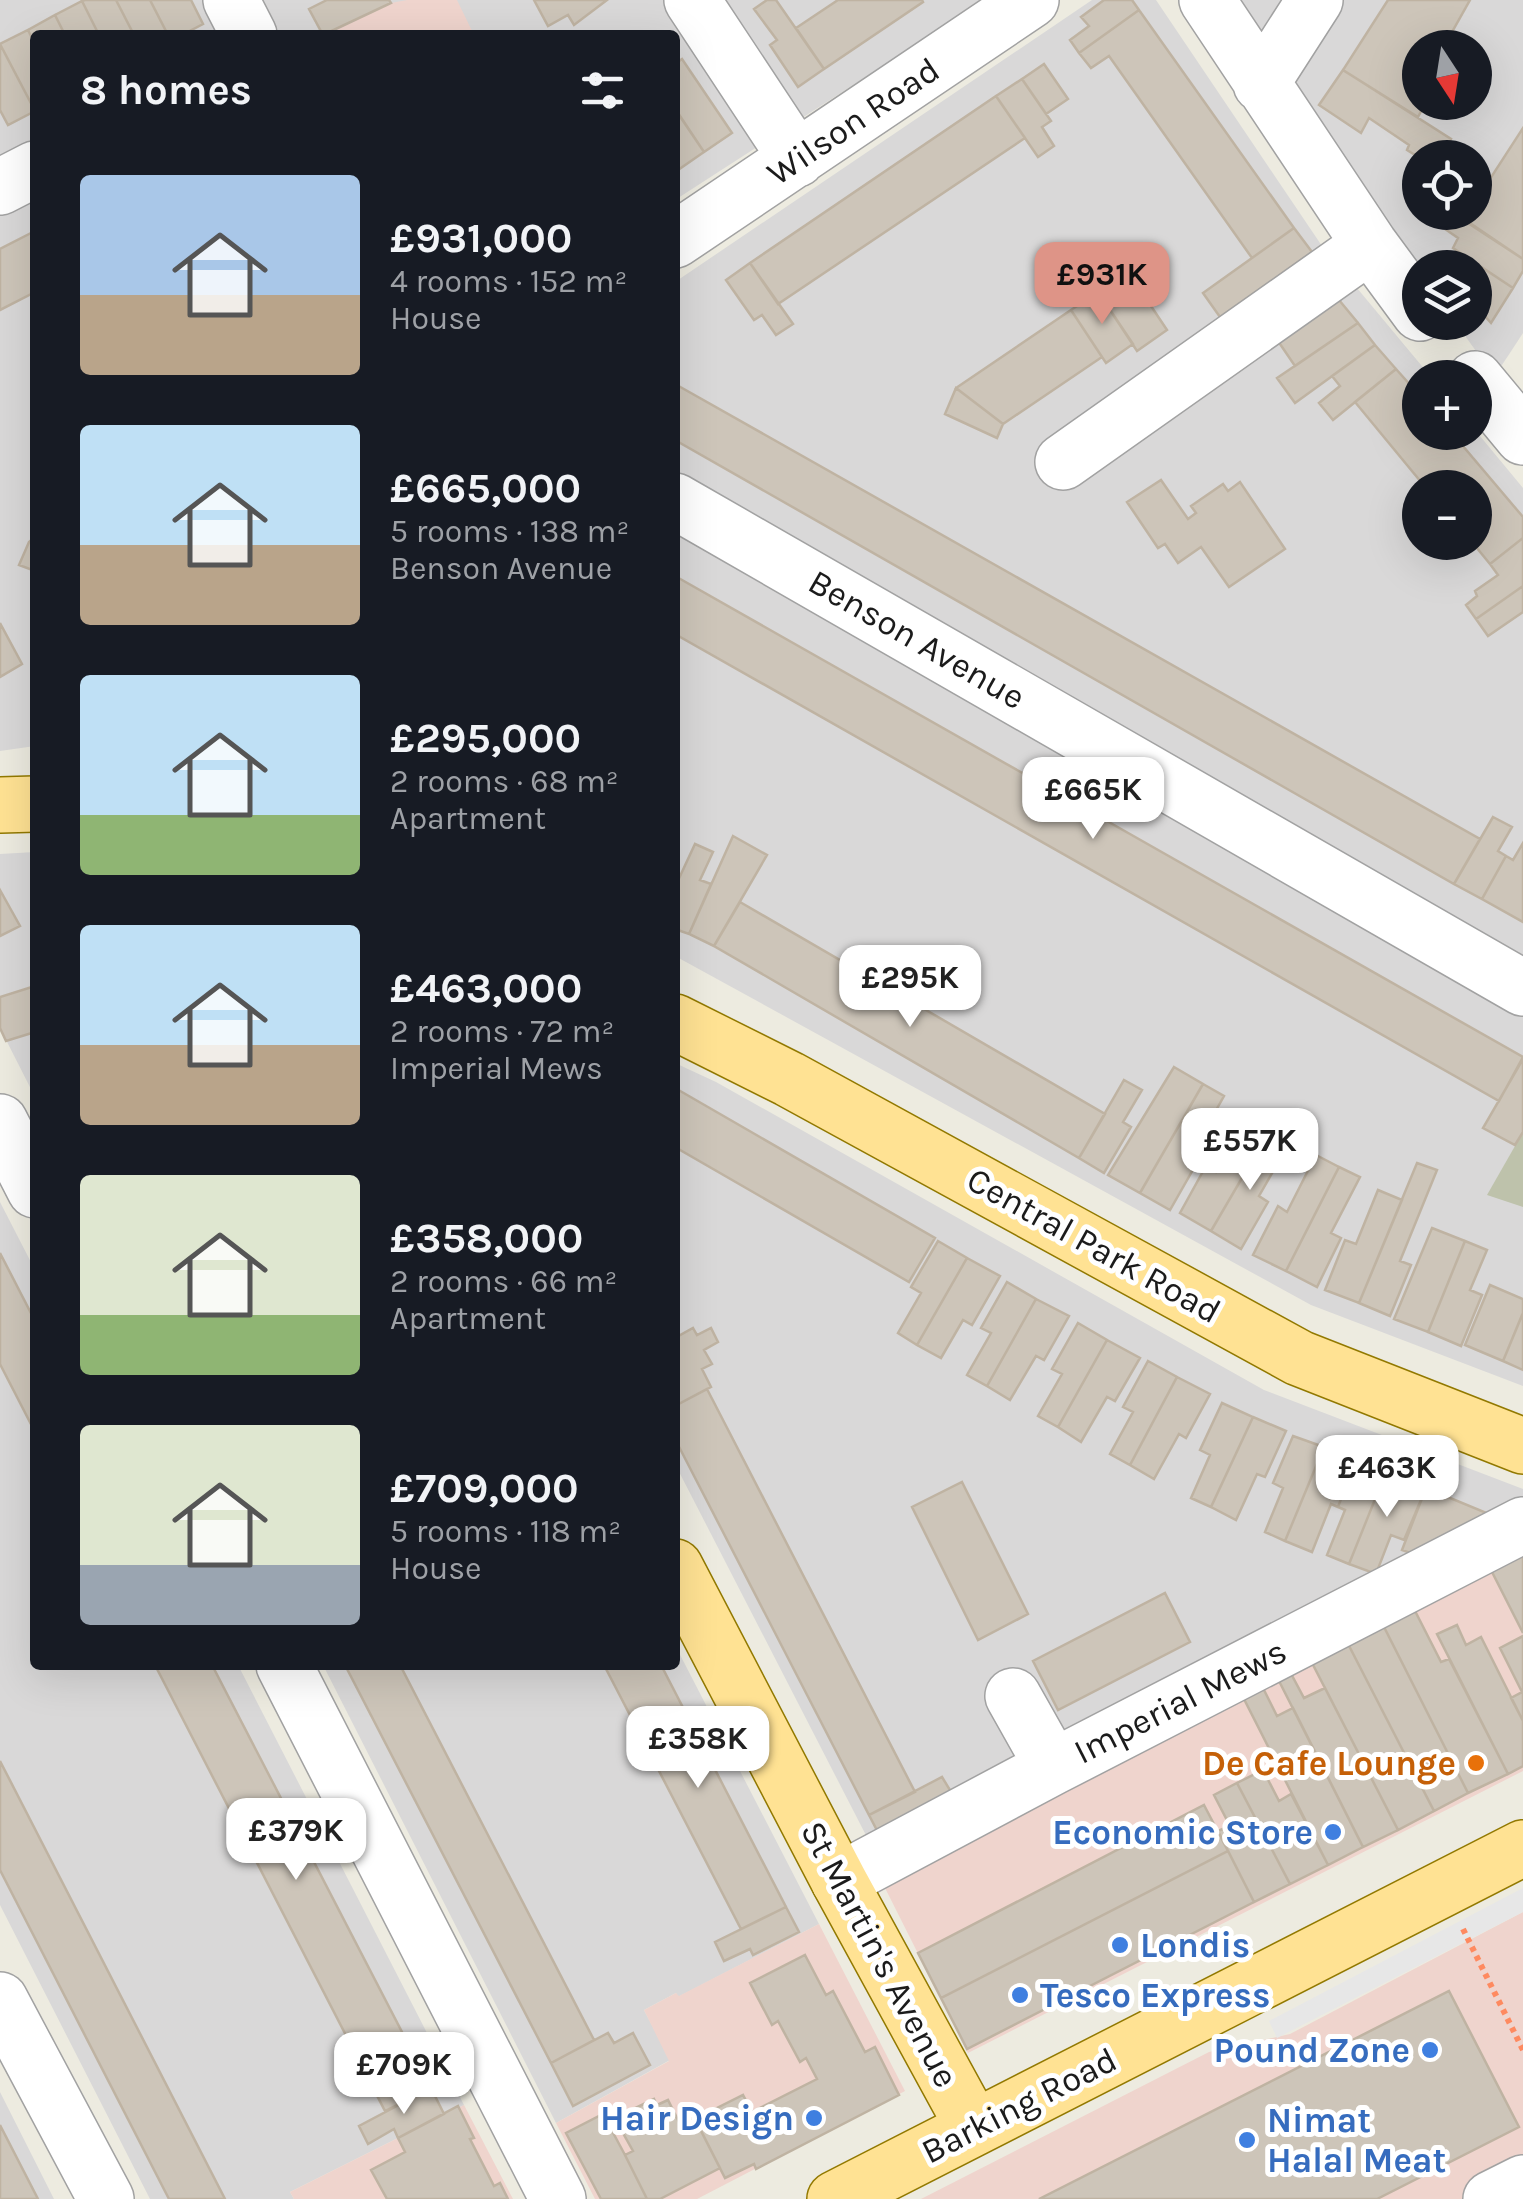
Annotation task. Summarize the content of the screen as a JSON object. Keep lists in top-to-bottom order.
{
  "streets": {
    "main road": ["Central Park Road", "St Martin's Avenue", "Barking Road"],
    "street": ["Wilson Road", "Benson Avenue", "Imperial Mews"]
  },
  "crossings": [
    ["Imperial Mews", "St Martin's Avenue"],
    ["St Martin's Avenue", "Barking Road"]
  ],
  "places": [
    "De Cafe Lounge",
    "Economic Store",
    "Londis",
    "Tesco Express",
    "Pound Zone",
    "Hair Design",
    "Nimat Halal Meat"
  ],
  "north": "bottom",
  "page": {
    "map_buttons": ["+", "−"],
    "heading": "8 homes",
    "list": [
      {
        "name": "£931,000",
        "note": "4 rooms · 152 m² · House"
      },
      {
        "name": "£665,000",
        "note": "5 rooms · 138 m² · Benson Avenue"
      },
      {
        "name": "£295,000",
        "note": "2 rooms · 68 m² · Apartment"
      },
      {
        "name": "£463,000",
        "note": "2 rooms · 72 m² · Imperial Mews"
      },
      {
        "name": "£358,000",
        "note": "2 rooms · 66 m² · Apartment"
      },
      {
        "name": "£709,000",
        "note": "5 rooms · 118 m² · House"
      }
    ],
    "price": [
      "£931K",
      "£665K",
      "£295K",
      "£557K",
      "£463K",
      "£358K",
      "£379K",
      "£709K"
    ]
  }
}
